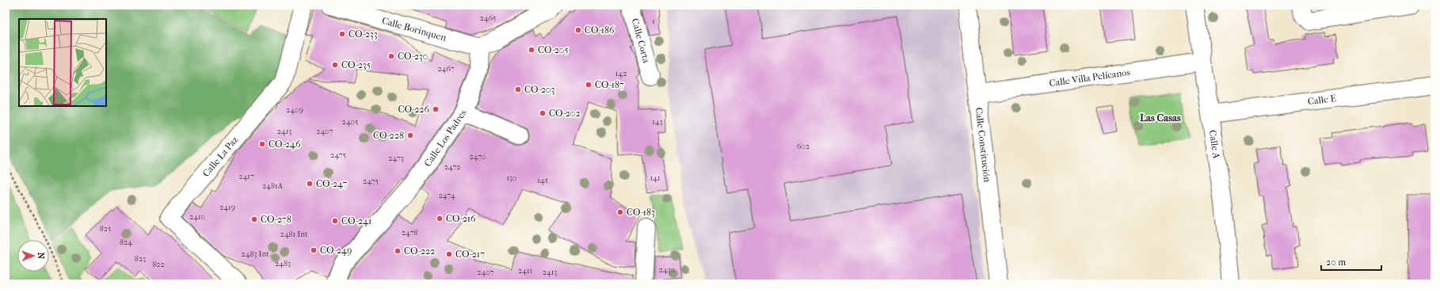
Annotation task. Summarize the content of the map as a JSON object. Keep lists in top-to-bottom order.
{
  "streets": {
    "street": [
      "Calle Borinquen",
      "Calle Corta",
      "Calle Villa Pelícanos",
      "Calle E",
      "Calle Los Padres",
      "Calle Constitución",
      "Calle A",
      "Calle La Paz"
    ]
  },
  "crossings": [
    ["Calle Borinquen", "Calle Los Padres"],
    ["Calle Villa Pelícanos", "Calle Constitución"],
    ["Calle Villa Pelícanos", "Calle A"],
    ["Calle E", "Calle A"]
  ],
  "districts": ["Las Casas"],
  "places": [
    "CO-186",
    "CO-233",
    "CO-205",
    "CO-230",
    "CO-235",
    "CO-187",
    "CO-203",
    "CO-226",
    "CO-202",
    "CO-228",
    "CO-246",
    "CO-247",
    "CO-183",
    "CO-216",
    "CO-278",
    "CO-241",
    "CO-249",
    "CO-222",
    "CO-217"
  ],
  "house_numbers": [
    "2465",
    "1",
    "2467",
    "142",
    "2409",
    "2405",
    "143",
    "2413",
    "2407",
    "602",
    "2475",
    "2470",
    "2473",
    "2472",
    "2417",
    "130",
    "141",
    "145",
    "2475",
    "2481A",
    "2474",
    "2419",
    "2410",
    "825",
    "2478",
    "2481 Int",
    "824",
    "2483 Int",
    "823",
    "2483",
    "822",
    "2430",
    "2411",
    "2407",
    "2413"
  ],
  "scale_bar": "20 m",
  "north": "right"
}
